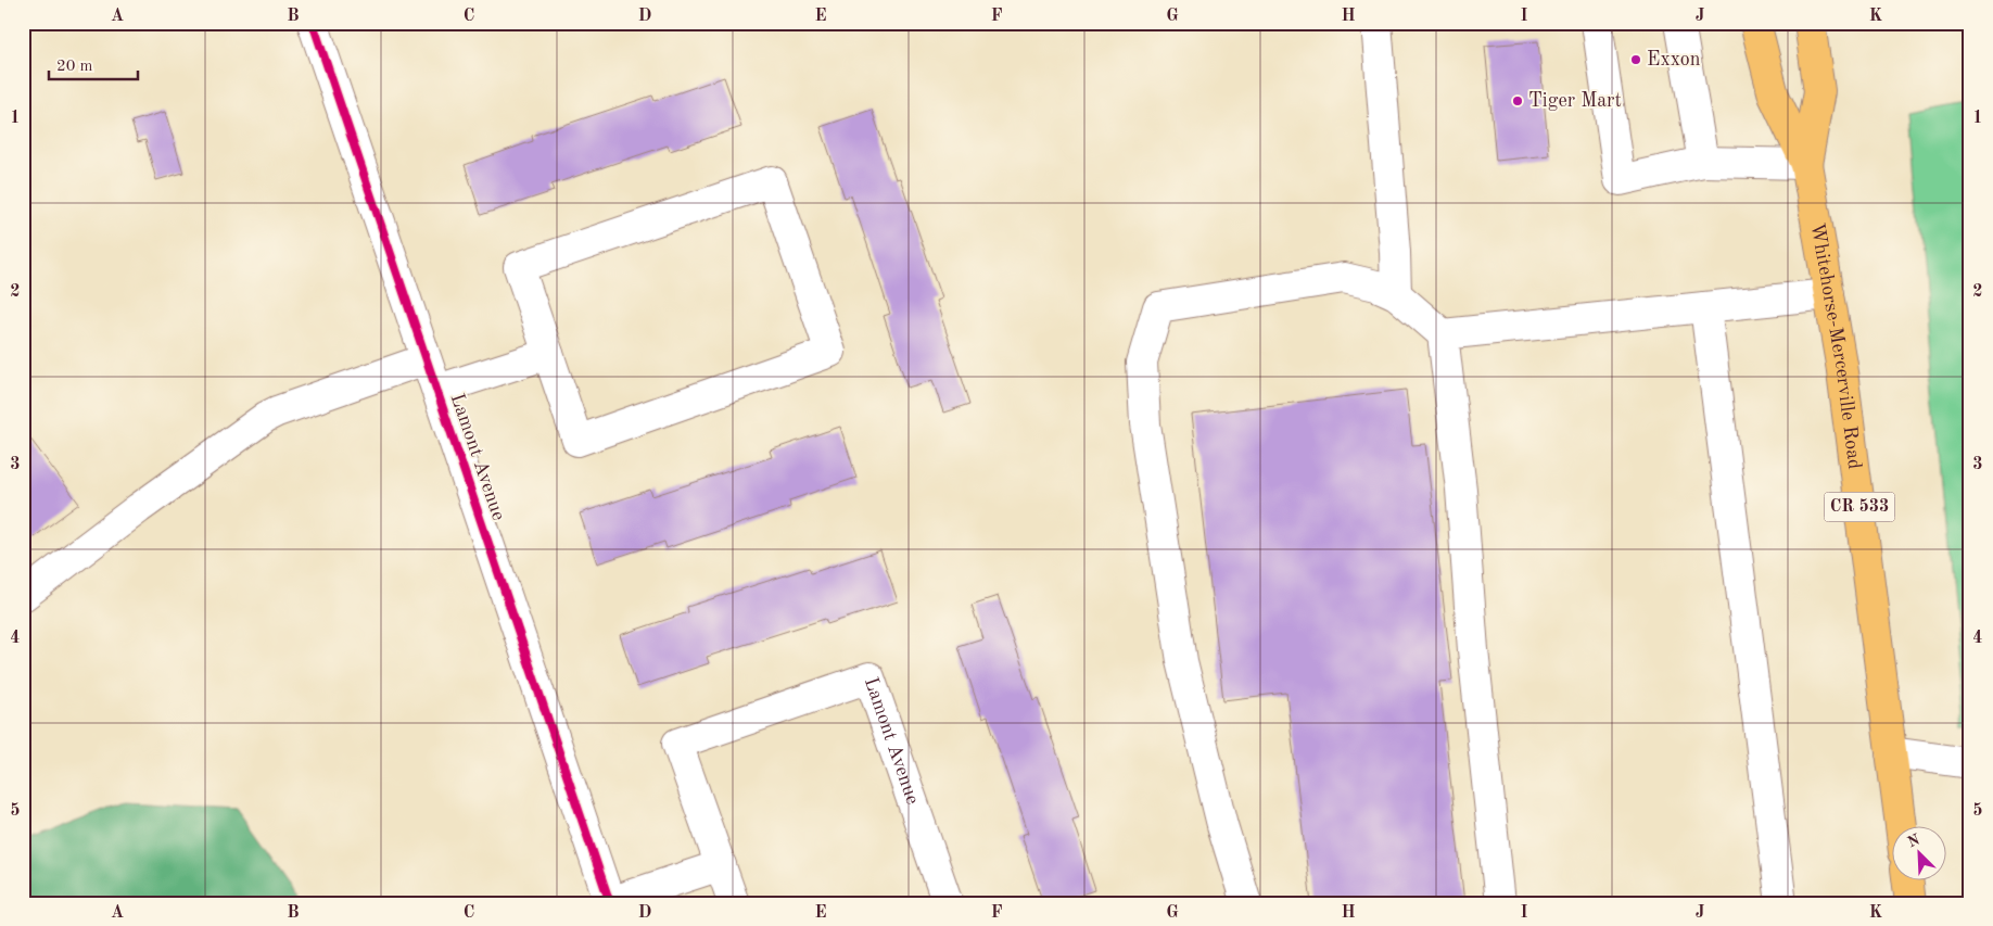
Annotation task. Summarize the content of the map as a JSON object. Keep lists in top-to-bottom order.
{
  "streets": {
    "main road": ["Whitehorse-Mercerville Road", "CR 533"],
    "street": ["Lamont Avenue"]
  },
  "places": ["Exxon", "Tiger Mart"],
  "scale_bar": "20 m",
  "north": "top left",
  "grid": {
    "columns": [
      "A",
      "B",
      "C",
      "D",
      "E",
      "F",
      "G",
      "H",
      "I",
      "J",
      "K"
    ],
    "rows": [
      "1",
      "2",
      "3",
      "4",
      "5"
    ]
  }
}
